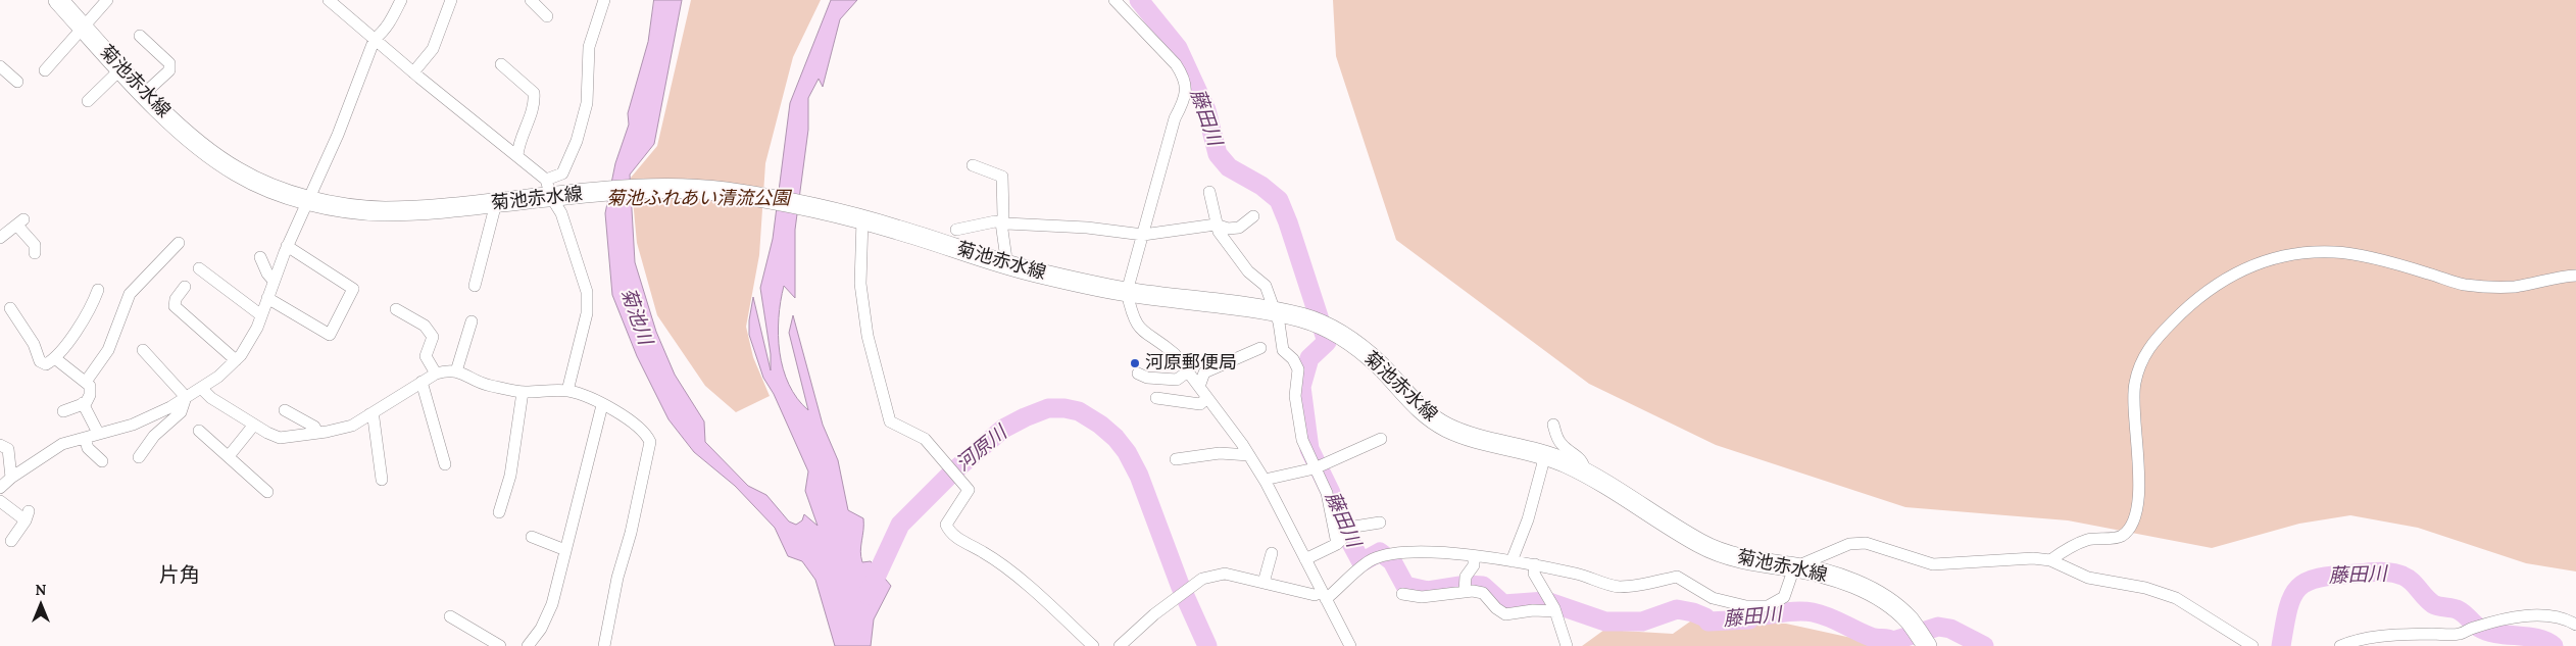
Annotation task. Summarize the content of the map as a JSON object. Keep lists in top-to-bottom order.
{
  "streets": {
    "main road": ["菊池赤水線"]
  },
  "districts": ["片角"],
  "water": ["藤田川", "菊池川", "河原川"],
  "parks": ["菊池ふれあい清流公園"],
  "places": ["河原郵便局"],
  "north": "top"
}
